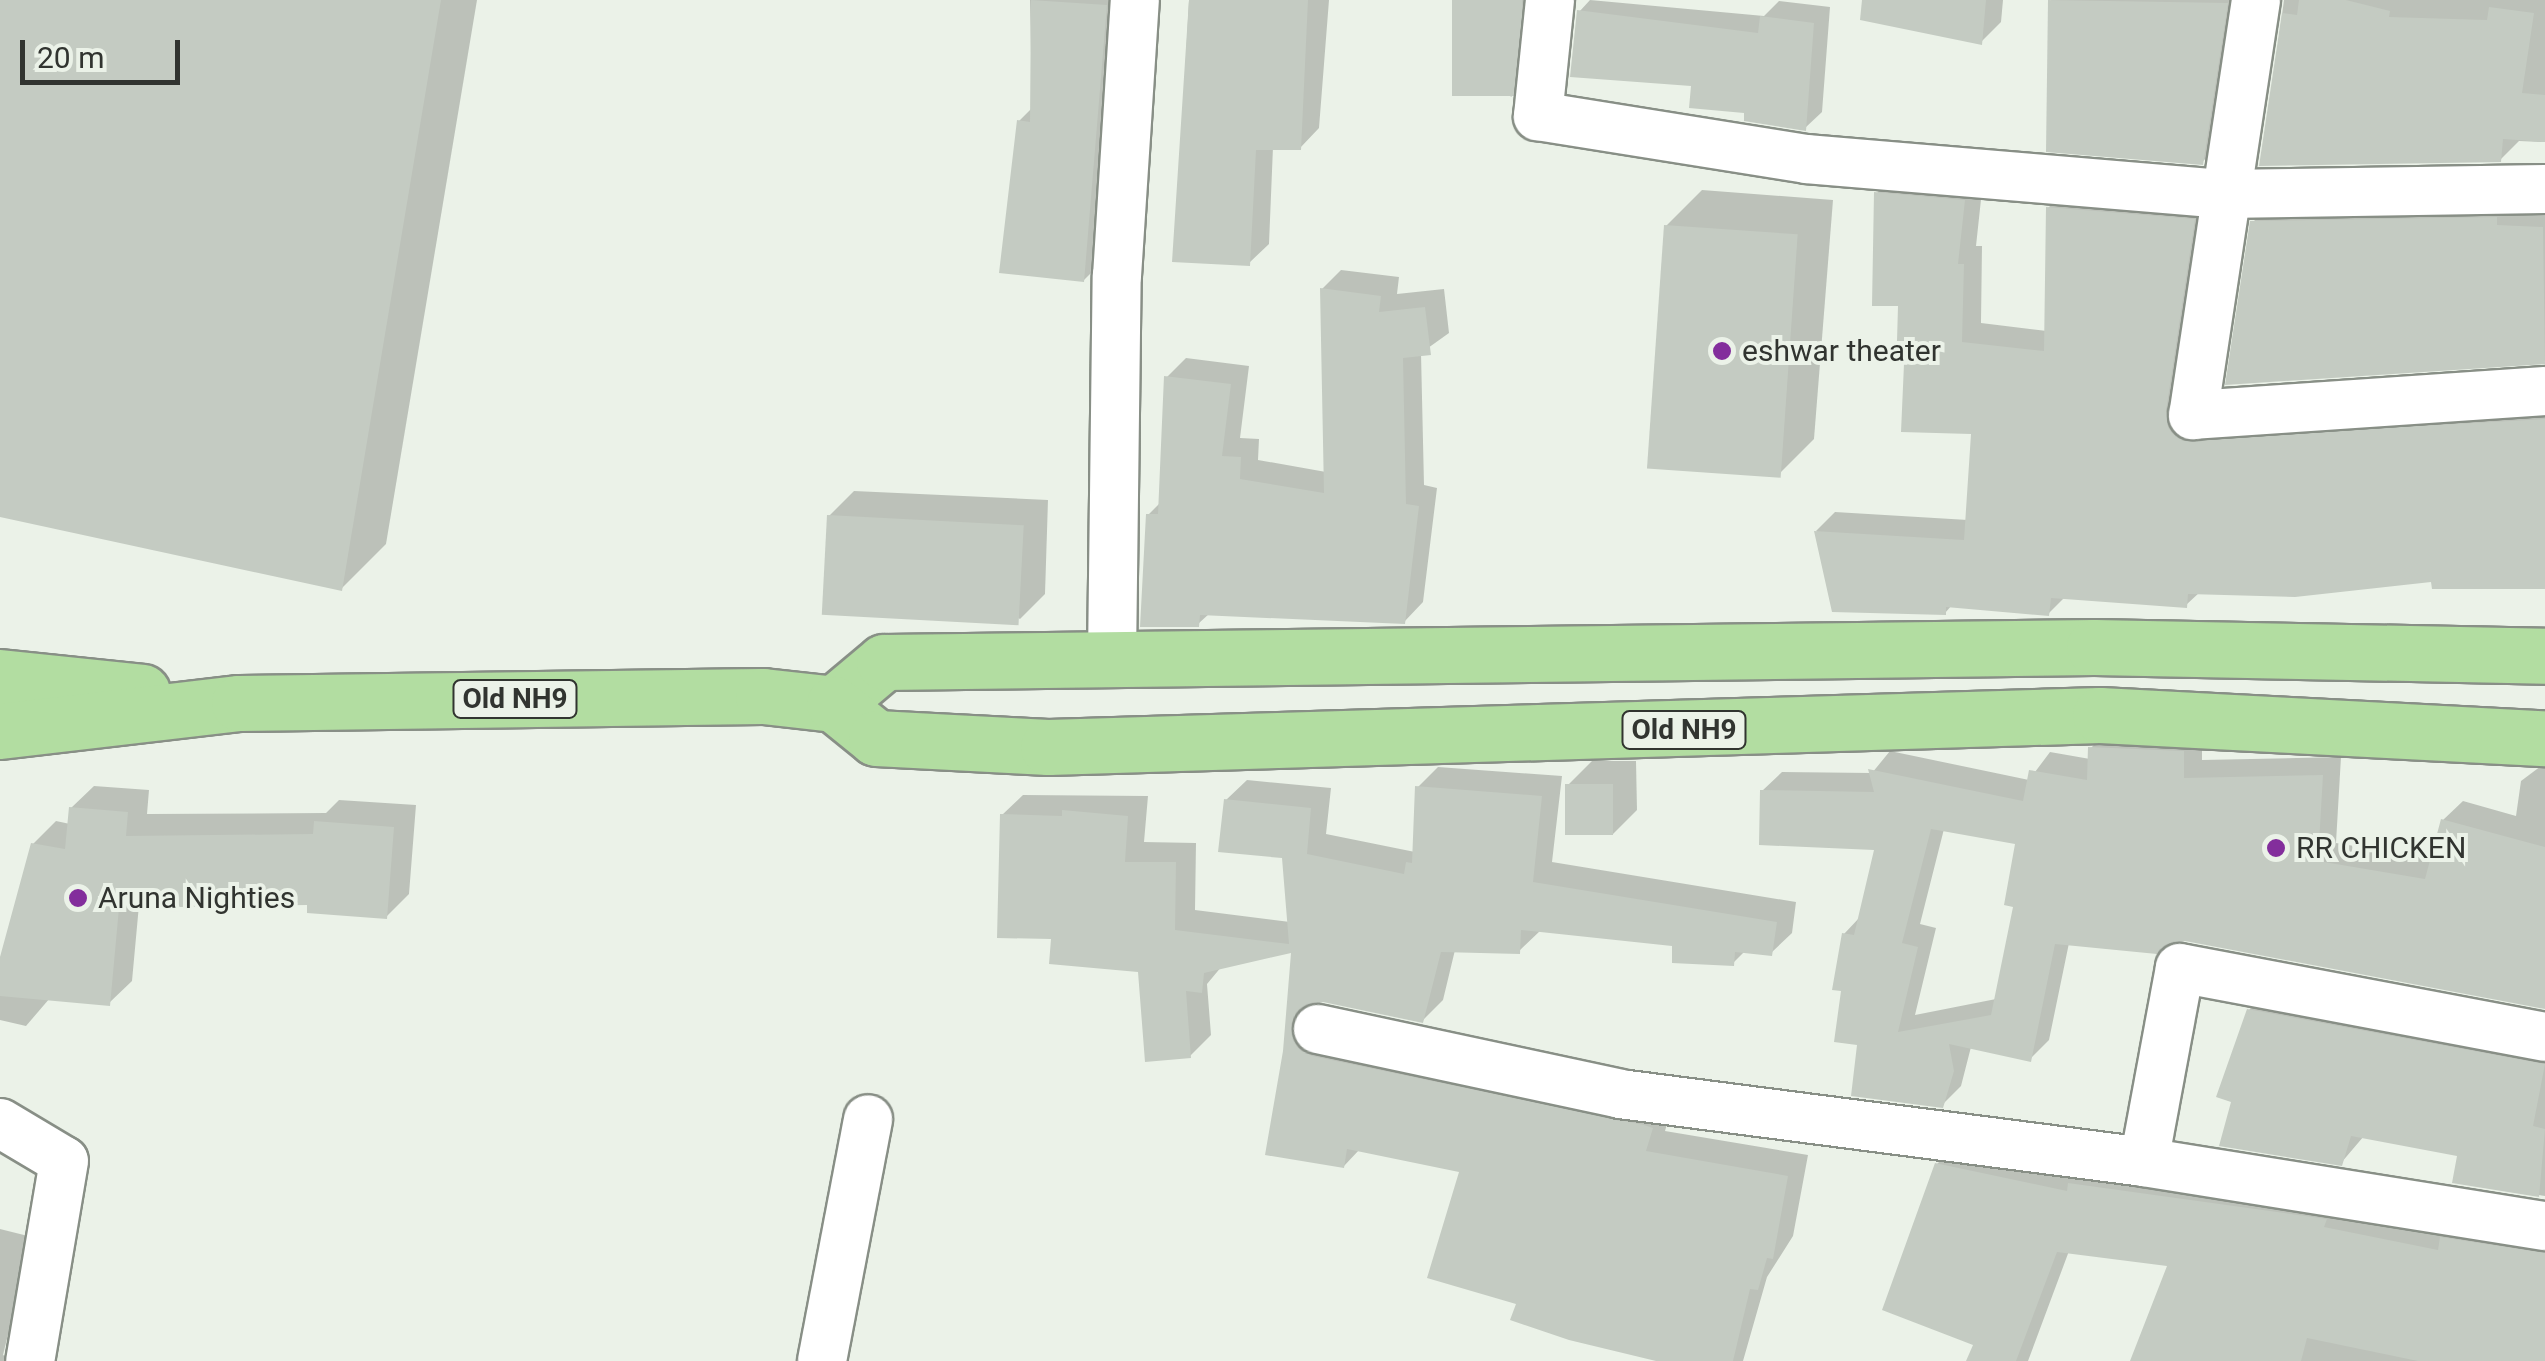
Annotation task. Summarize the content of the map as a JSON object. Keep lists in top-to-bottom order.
{
  "streets": {
    "main road": ["Old NH9"]
  },
  "places": ["eshwar theater", "RR CHICKEN", "Aruna Nighties"],
  "scale_bar": "20 m"
}
